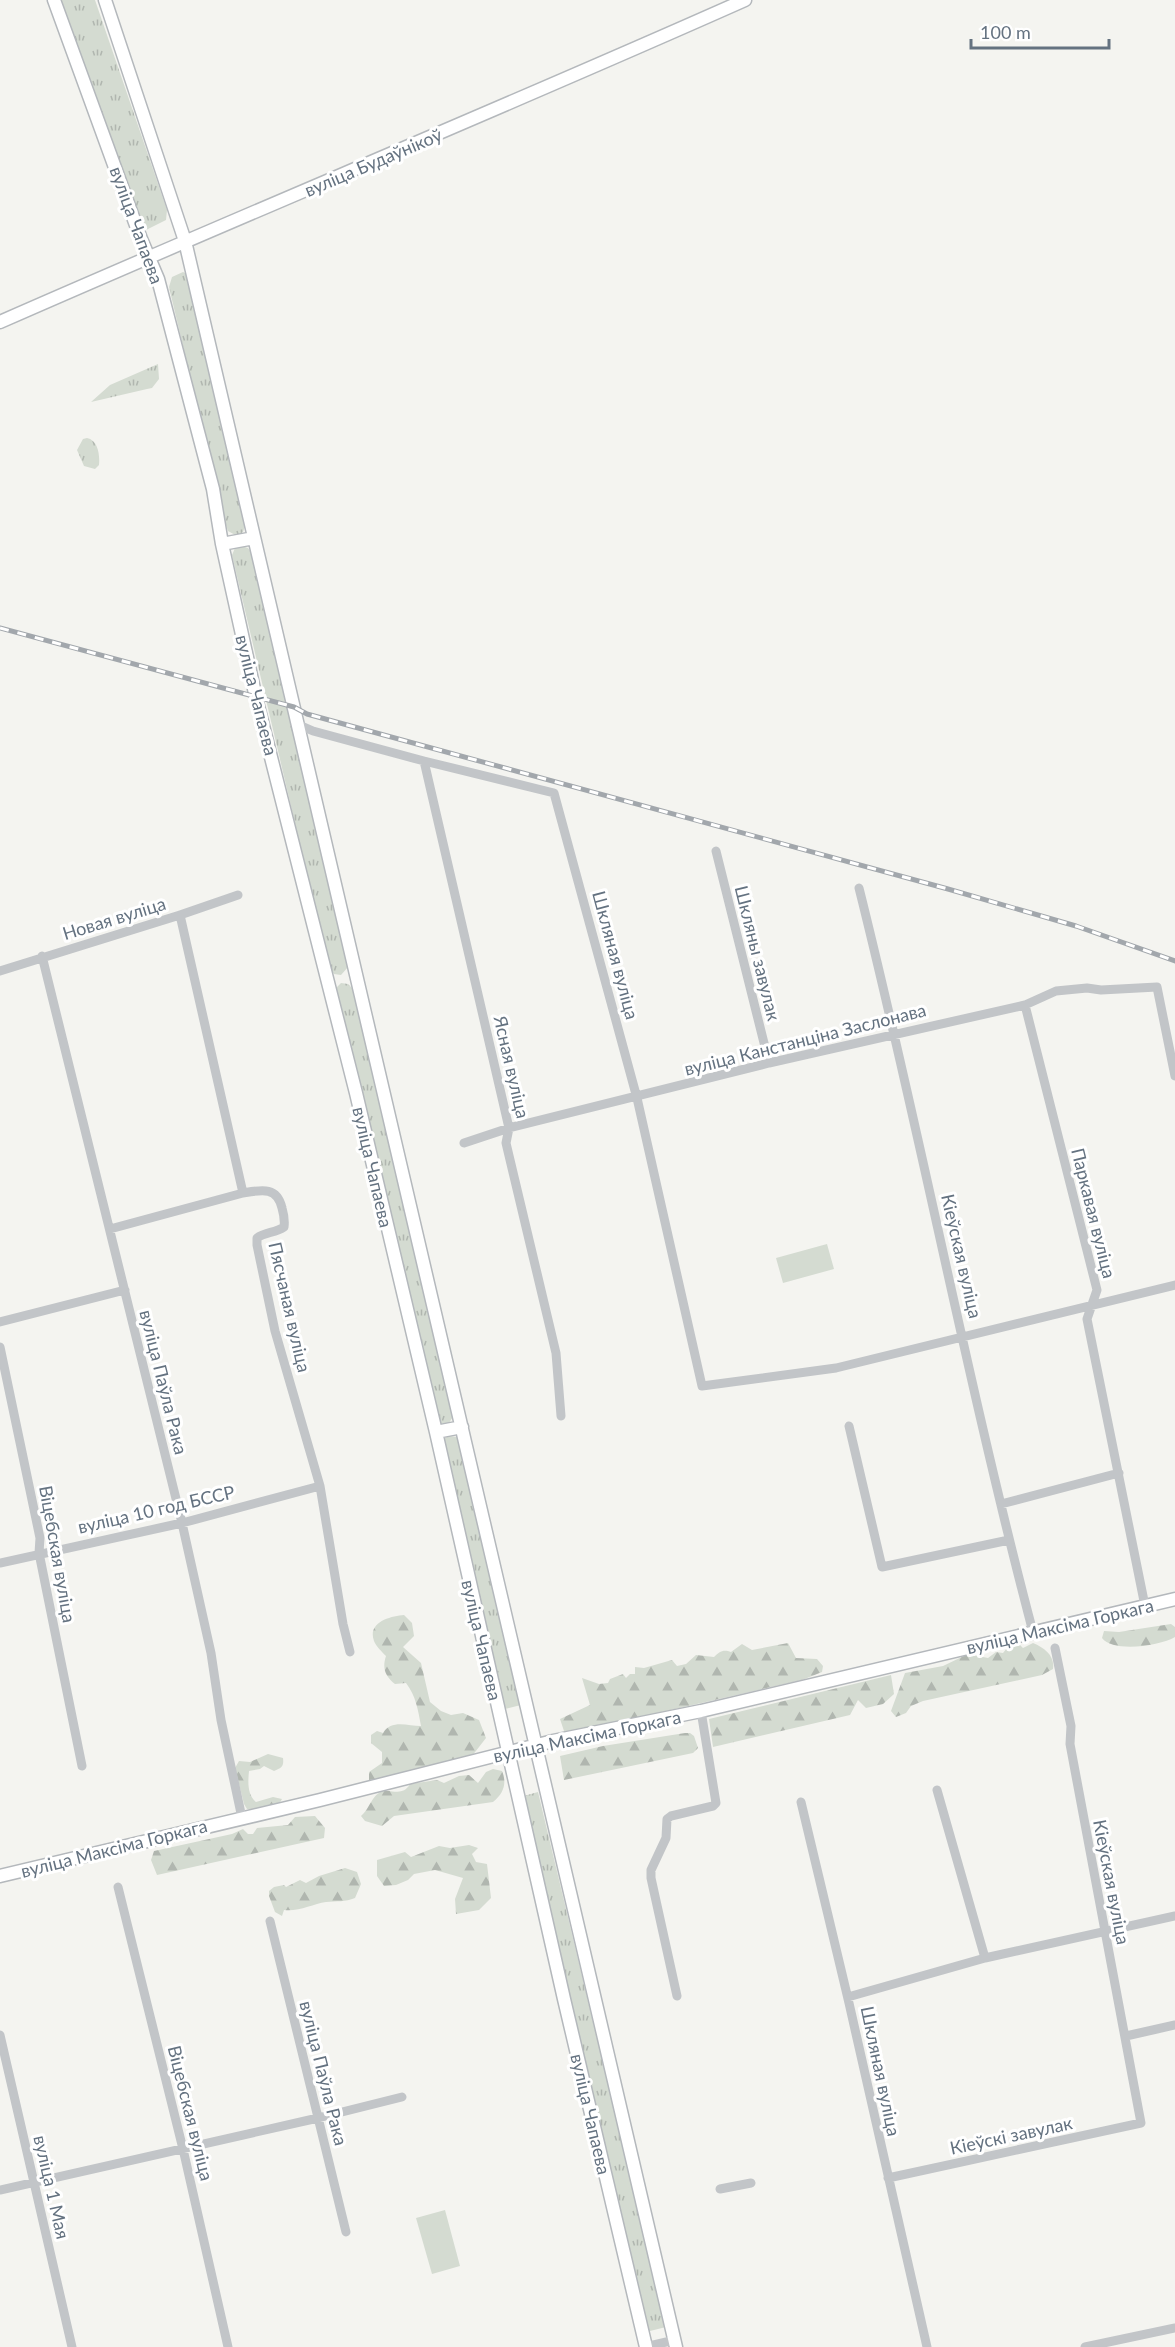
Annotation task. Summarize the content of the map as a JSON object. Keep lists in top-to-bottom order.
{
  "streets": {
    "main road": ["вуліца Будаўнікоў", "вуліца Чапаева", "вуліца Максіма Горкага"],
    "street": [
      "Новая вуліца",
      "Шкляны завулак",
      "Шкляная вуліца",
      "вуліца Канстанціна Заслонава",
      "Ясная вуліца",
      "Паркавая вуліца",
      "Кіеўская вуліца",
      "Пясчаная вуліца",
      "вуліца Паўла Рака",
      "вуліца 10 год БССР",
      "Віцебская вуліца",
      "Кіеўскі завулак",
      "вуліца 1 Мая"
    ]
  },
  "crossings": [
    ["вуліца Будаўнікоў", "вуліца Чапаева"],
    ["вуліца Чапаева", "Шкляная вуліца"],
    ["вуліца Чапаева", "вуліца Максіма Горкага"],
    ["Новая вуліца", "вуліца Паўла Рака"],
    ["Шкляны завулак", "вуліца Канстанціна Заслонава"],
    ["Шкляная вуліца", "вуліца Канстанціна Заслонава"],
    ["Шкляная вуліца", "Ясная вуліца"],
    ["Шкляная вуліца", "Кіеўская вуліца"],
    ["Шкляная вуліца", "Кіеўскі завулак"],
    ["вуліца Канстанціна Заслонава", "Ясная вуліца"],
    ["вуліца Канстанціна Заслонава", "Паркавая вуліца"],
    ["вуліца Канстанціна Заслонава", "Кіеўская вуліца"],
    ["Паркавая вуліца", "вуліца Максіма Горкага"],
    ["Кіеўская вуліца", "вуліца Максіма Горкага"],
    ["Кіеўская вуліца", "Кіеўскі завулак"],
    ["Пясчаная вуліца", "вуліца 10 год БССР"],
    ["вуліца Паўла Рака", "вуліца 10 год БССР"],
    ["вуліца Паўла Рака", "вуліца Максіма Горкага"],
    ["вуліца 10 год БССР", "Віцебская вуліца"]
  ],
  "scale_bar": "100 m"
}
